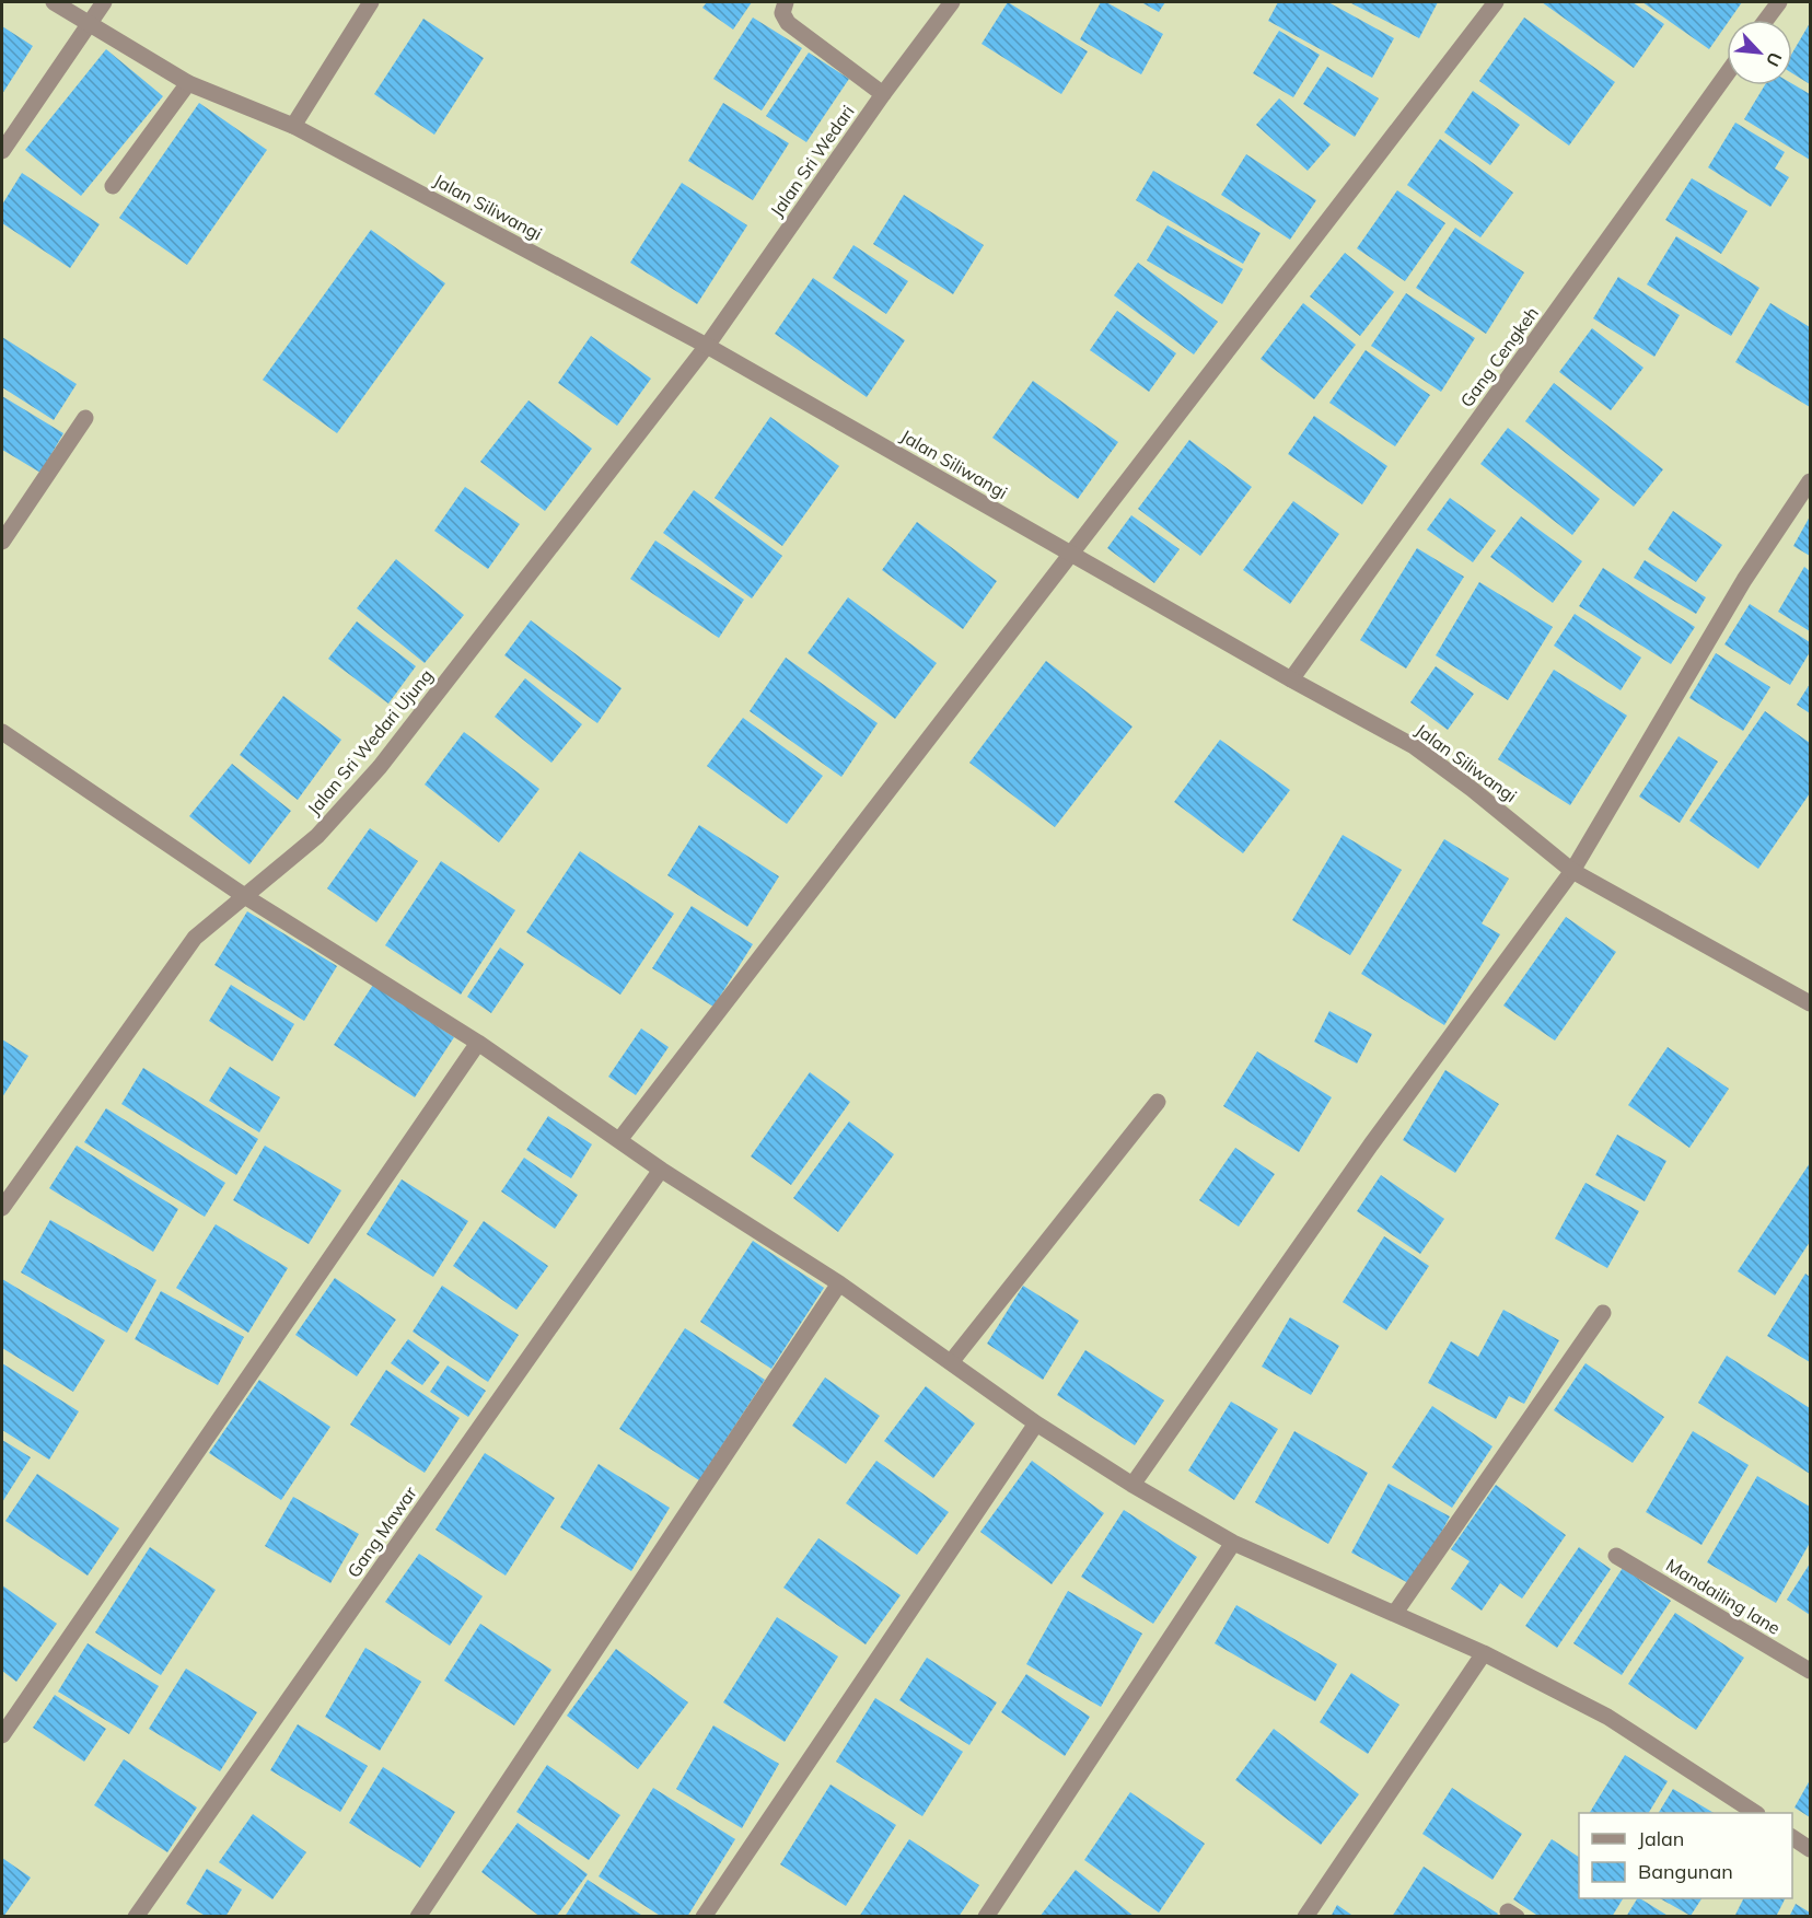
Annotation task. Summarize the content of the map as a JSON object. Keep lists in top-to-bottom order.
{
  "streets": {
    "street": [
      "Jalan Sri Wedari",
      "Jalan Siliwangi",
      "Gang Cengkeh",
      "Jalan Sri Wedari Ujung",
      "Gang Mawar",
      "Mandailing lane"
    ]
  },
  "crossings": [
    ["Jalan Sri Wedari", "Jalan Siliwangi"],
    ["Jalan Sri Wedari", "Jalan Sri Wedari Ujung"],
    ["Jalan Siliwangi", "Gang Cengkeh"],
    ["Jalan Siliwangi", "Jalan Sri Wedari Ujung"]
  ],
  "legend": ["Jalan", "Bangunan"],
  "north": "bottom right"
}
